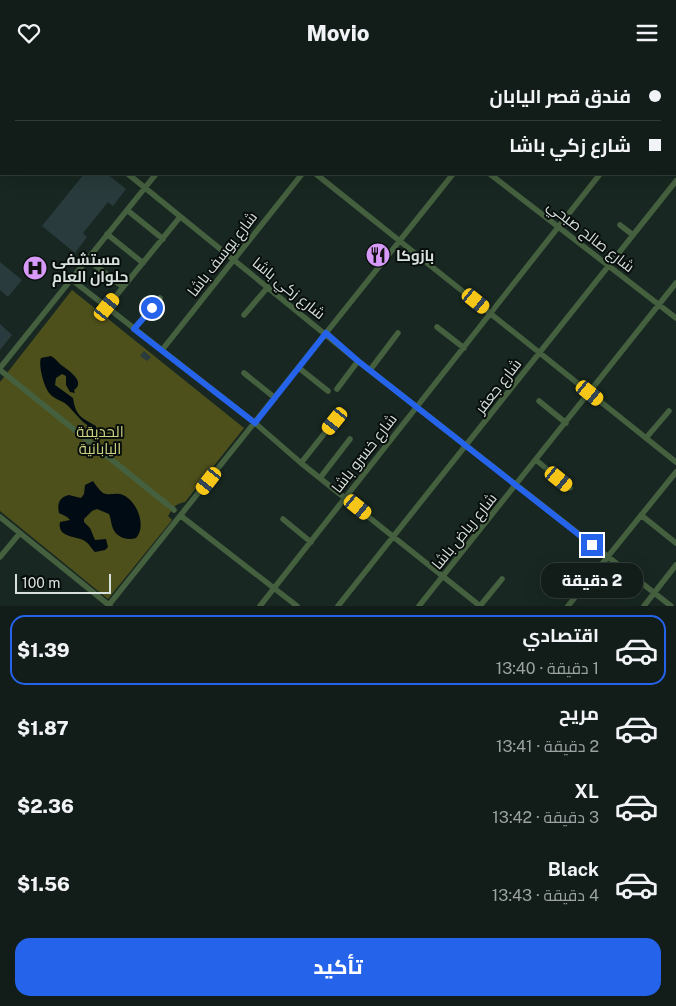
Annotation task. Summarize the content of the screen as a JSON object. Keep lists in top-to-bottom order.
{
  "streets": {
    "street": [
      "شارع صالح صبحي",
      "شارع يوسف باشا",
      "شارع زكي باشا",
      "شارع جعفر",
      "شارع خسرو باشا",
      "شارع رياض باشا"
    ]
  },
  "crossings": [
    ["شارع صالح صبحي", "شارع جعفر"],
    ["شارع صالح صبحي", "شارع خسرو باشا"],
    ["شارع صالح صبحي", "شارع رياض باشا"],
    ["شارع يوسف باشا", "شارع زكي باشا"],
    ["شارع زكي باشا", "شارع جعفر"],
    ["شارع زكي باشا", "شارع خسرو باشا"],
    ["شارع زكي باشا", "شارع رياض باشا"]
  ],
  "parks": ["الحديقة اليابانية"],
  "places": {
    "restaurant": ["بازوكا"],
    "hospital": ["مستشفى حلوان العام"]
  },
  "scale_bar": "100 m",
  "page": {
    "header": "Movio",
    "banner": ["فندق قصر اليابان", "شارع زكي باشا"],
    "bubble": "2 دقيقة",
    "scale": "100 m",
    "list": [
      {
        "name": "اقتصادي",
        "note": "1 دقيقة · 13:40",
        "value": "$1.39"
      },
      {
        "name": "مريح",
        "note": "2 دقيقة · 13:41",
        "value": "$1.87"
      },
      {
        "name": "XL",
        "note": "3 دقيقة · 13:42",
        "value": "$2.36"
      },
      {
        "name": "Black",
        "note": "4 دقيقة · 13:43",
        "value": "$1.56"
      }
    ],
    "buttons": "تأكيد"
  }
}
